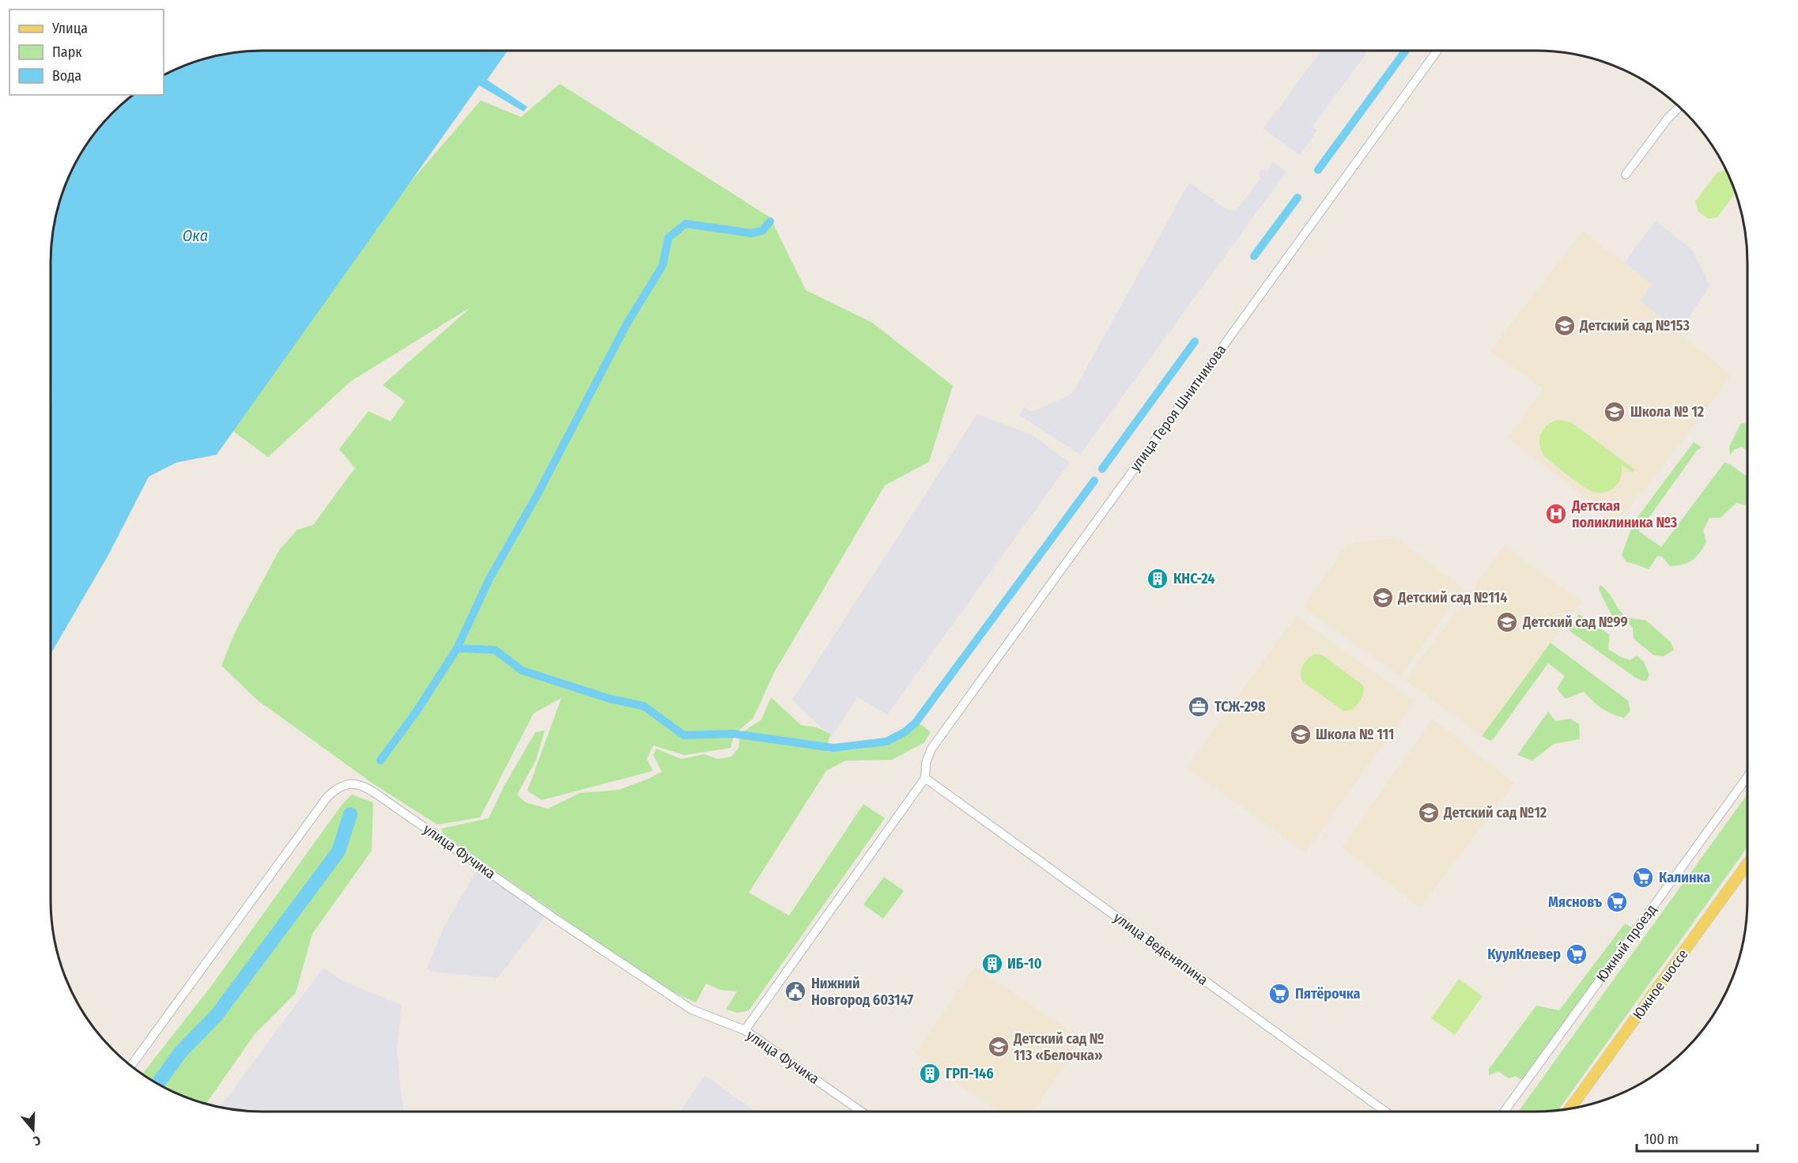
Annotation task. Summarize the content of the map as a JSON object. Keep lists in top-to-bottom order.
{
  "streets": {
    "main road": ["Южное шоссе"],
    "street": [
      "улица Героя Шнитникова",
      "улица Фучика",
      "Южный проезд",
      "улица Веденяпина"
    ]
  },
  "crossings": [
    ["улица Героя Шнитникова", "улица Веденяпина"]
  ],
  "water": ["Ока"],
  "places": {
    "school or university": [
      "Детский сад №153",
      "Школа № 12",
      "Детский сад №114",
      "Детский сад №99",
      "Школа № 111",
      "Детский сад №12",
      "Детский сад № 113 «Белочка»"
    ],
    "hospital": ["Детская поликлиника №3"],
    "building": ["КНС-24", "ИБ-10", "ГРП-146"],
    "office": ["ТСЖ-298"],
    "supermarket": [
      "Калинка",
      "Мясновъ",
      "КуулКлевер",
      "Пятёрочка"
    ],
    "public building": ["Нижний Новгород 603147"]
  },
  "legend": ["Улица", "Парк", "Вода"],
  "scale_bar": "100 m",
  "north": "bottom"
}
